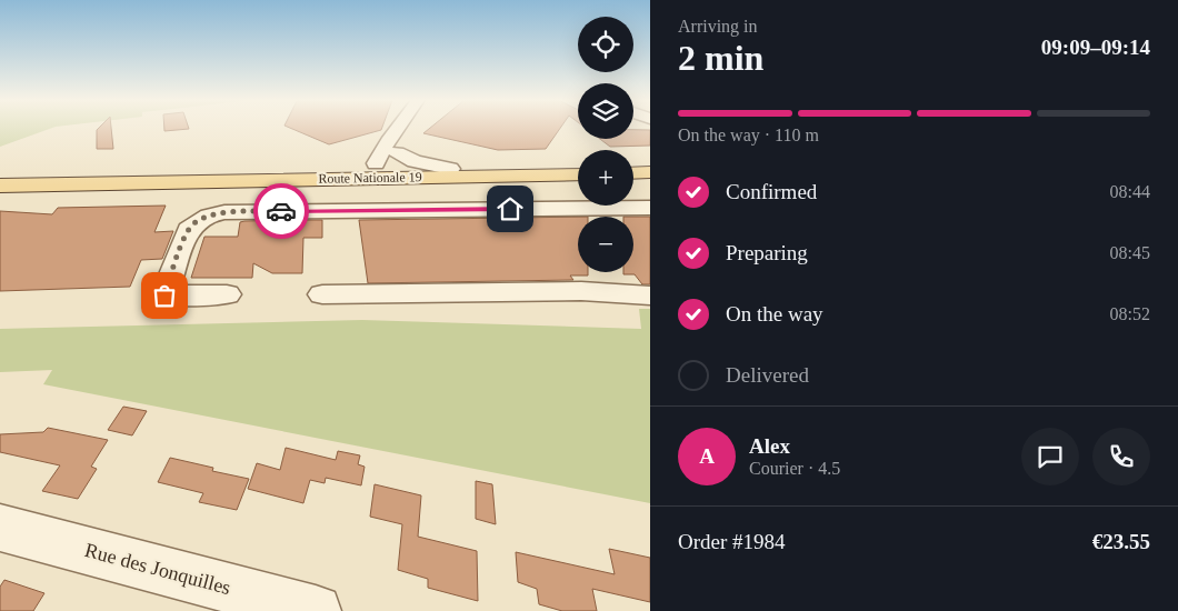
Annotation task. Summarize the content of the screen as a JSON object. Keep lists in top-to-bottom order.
{
  "streets": {
    "main road": ["Route Nationale 19"],
    "street": ["Rue des Jonquilles"]
  },
  "page": {
    "heading": ["2 min", "Arriving in", "09:09–09:14"],
    "panel": [
      "Alex",
      "Courier · 4.5",
      "Order #1984",
      "€23.55"
    ],
    "map_buttons": ["+", "−"],
    "bar": "On the way · 110 m",
    "list": [
      ["Confirmed", "08:44"],
      ["Preparing", "08:45"],
      ["On the way", "08:52"],
      "Delivered"
    ],
    "round": "A"
  }
}
